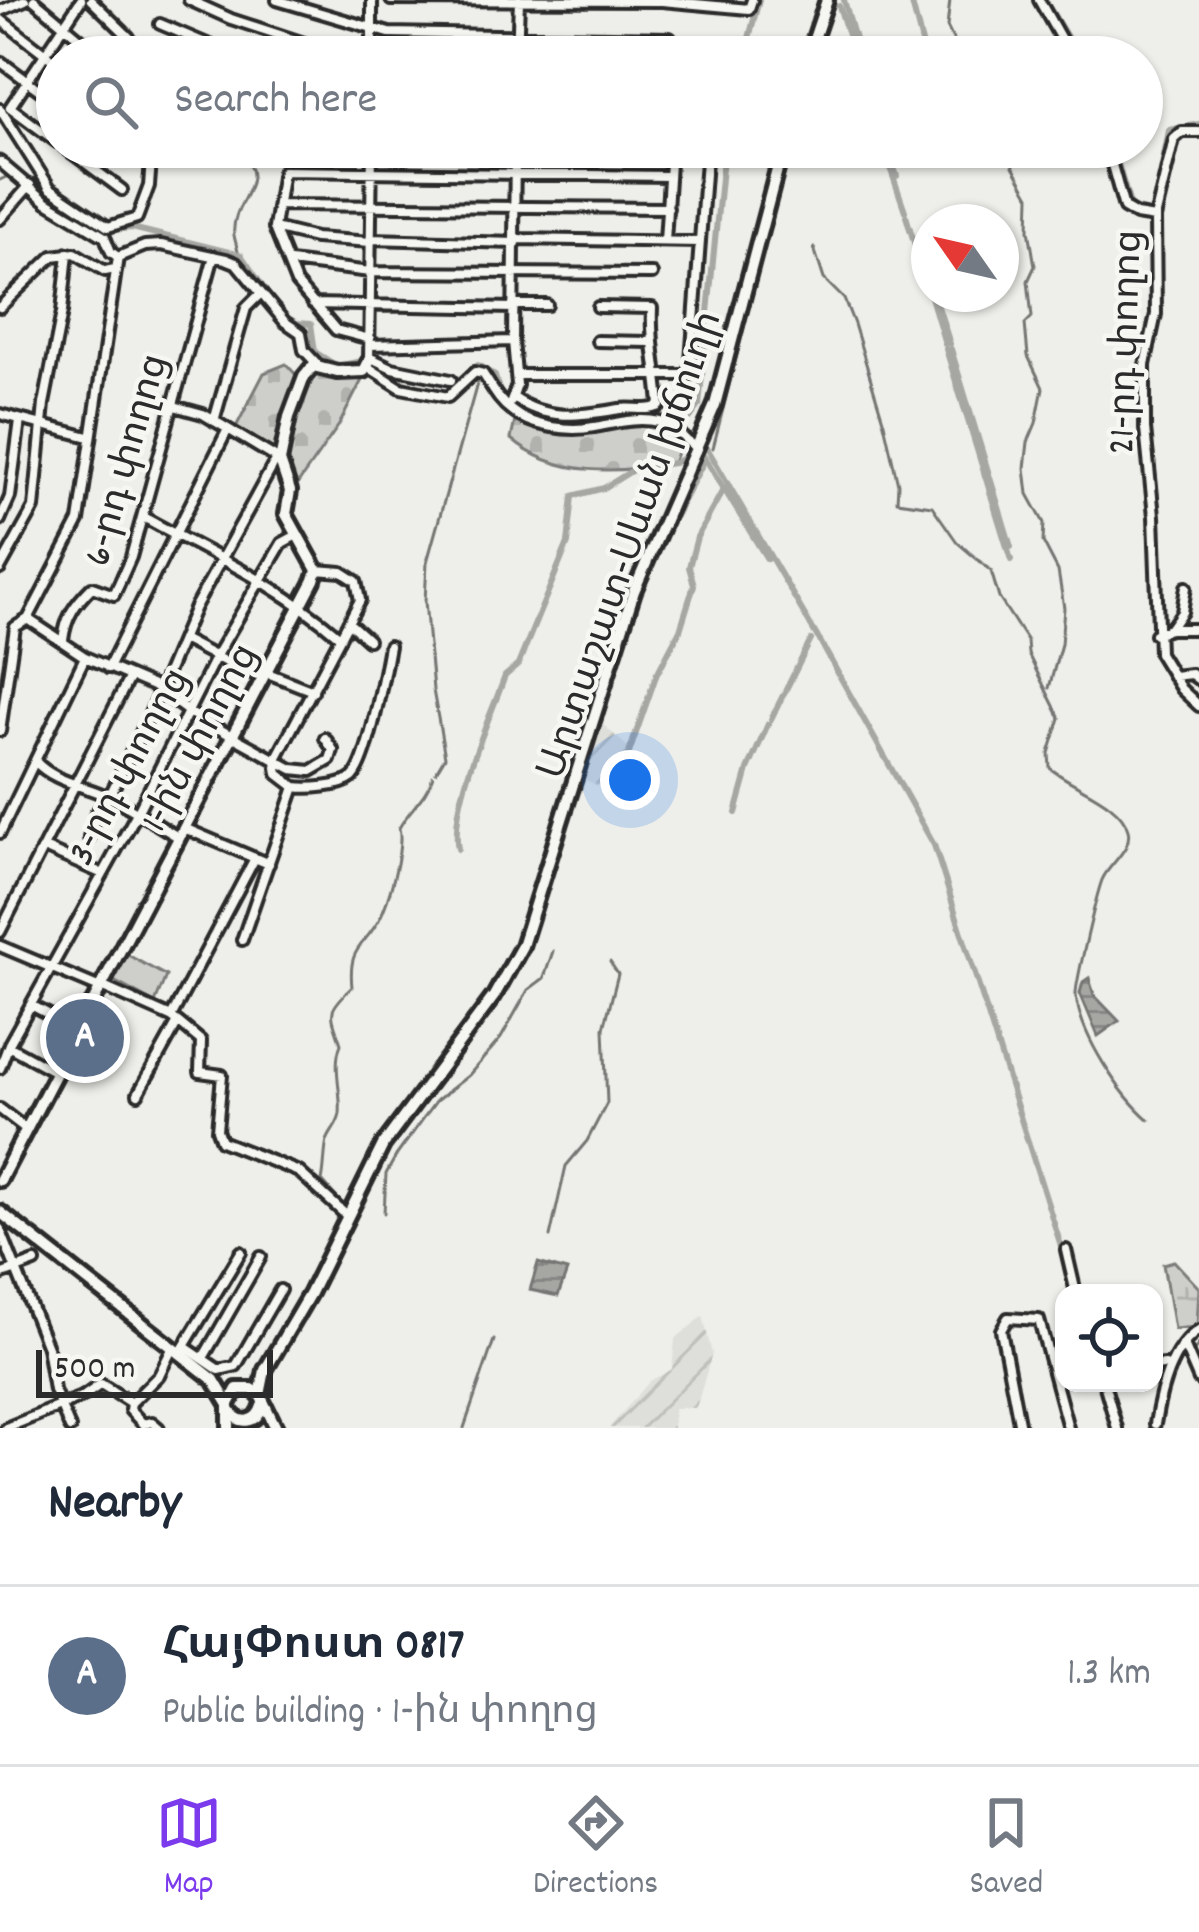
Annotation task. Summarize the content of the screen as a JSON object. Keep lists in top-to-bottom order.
{
  "streets": {
    "main road": ["Արտաշատ-Սևան խճուղի", "1-ին փողոց"],
    "street": ["21-րդ փողոց", "6-րդ փողոց", "3-րդ փողոց"]
  },
  "scale_bar": "500 m",
  "north": "top left",
  "page": {
    "search": "Search here",
    "pins": "A",
    "scale": "500 m",
    "heading": "Nearby",
    "list": [
      {
        "mark": "A",
        "name": "ՀայՓոստ 0817",
        "note": "Public building · 1-ին փողոց",
        "value": "1.3 km"
      }
    ],
    "nav": ["Map", "Directions", "Saved"]
  }
}
